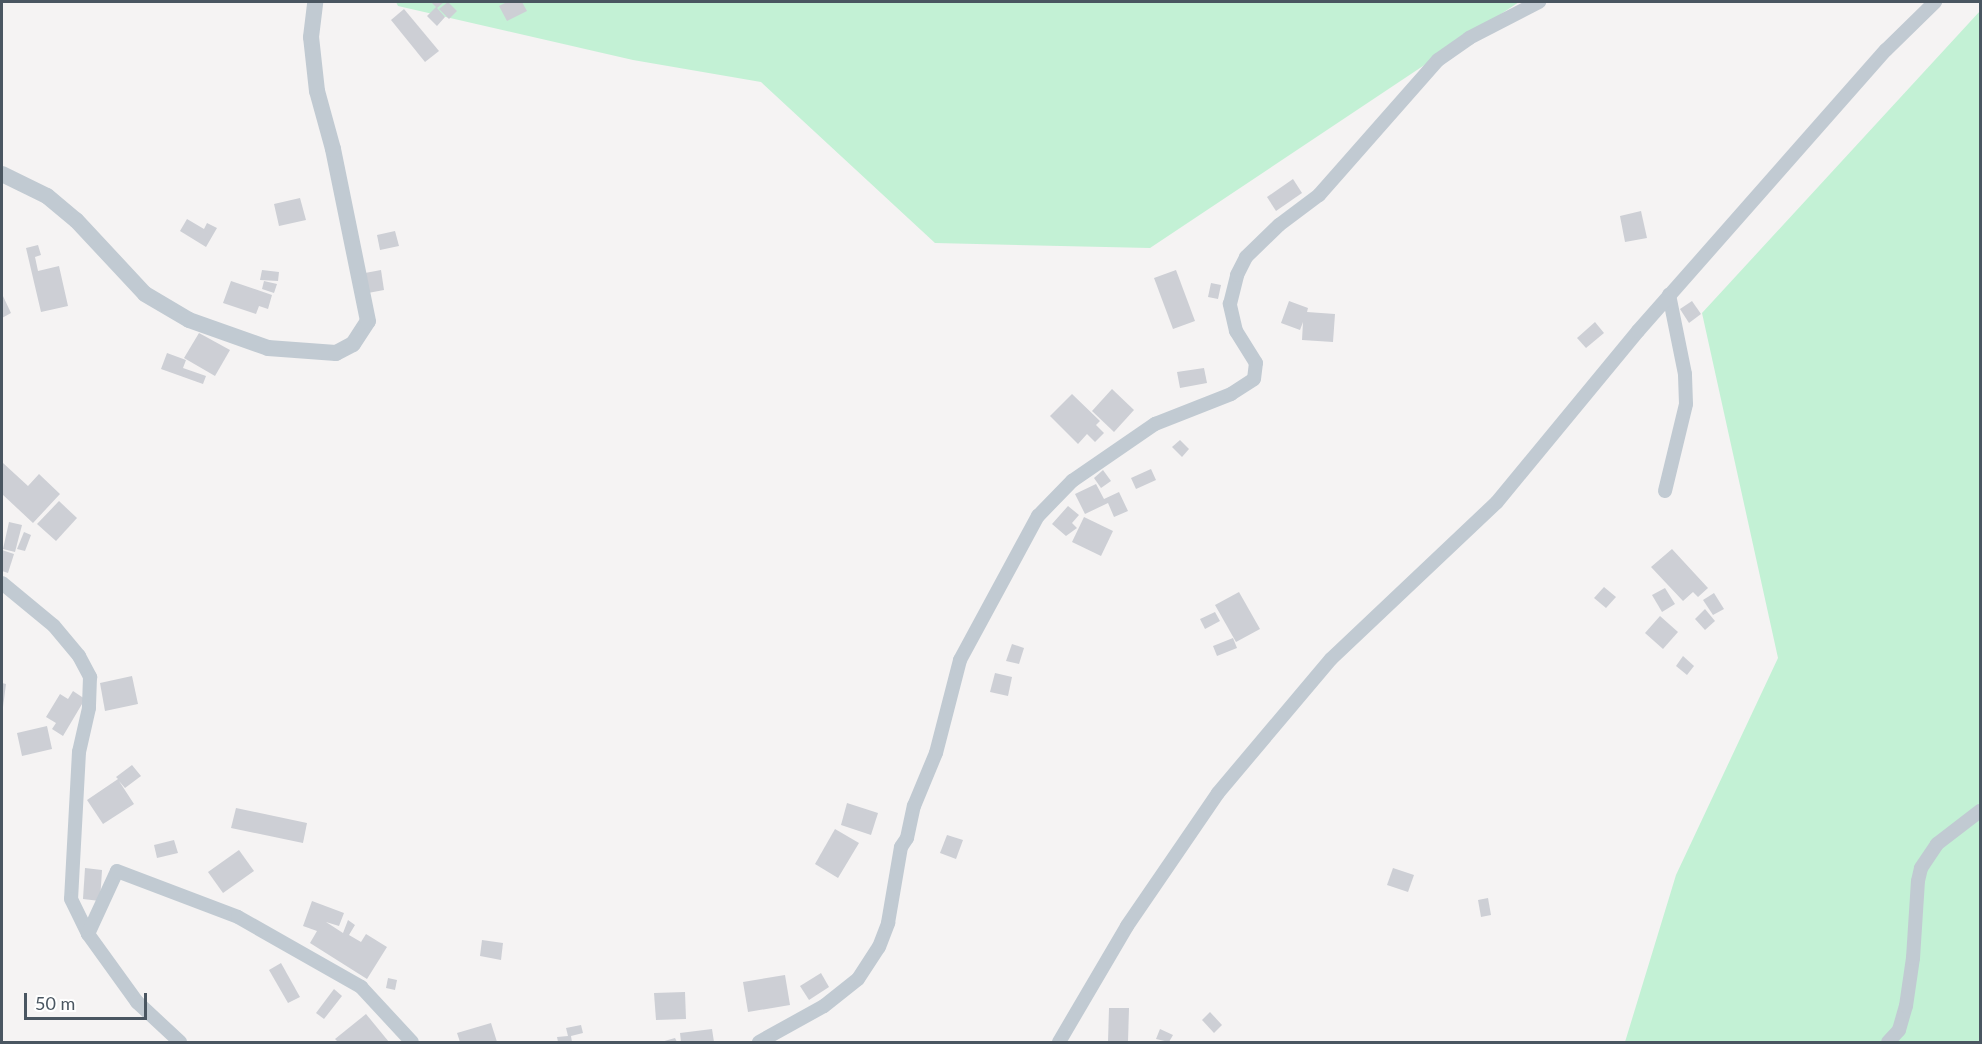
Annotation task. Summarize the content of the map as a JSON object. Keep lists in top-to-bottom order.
{
  "scale_bar": "50 m"
}
